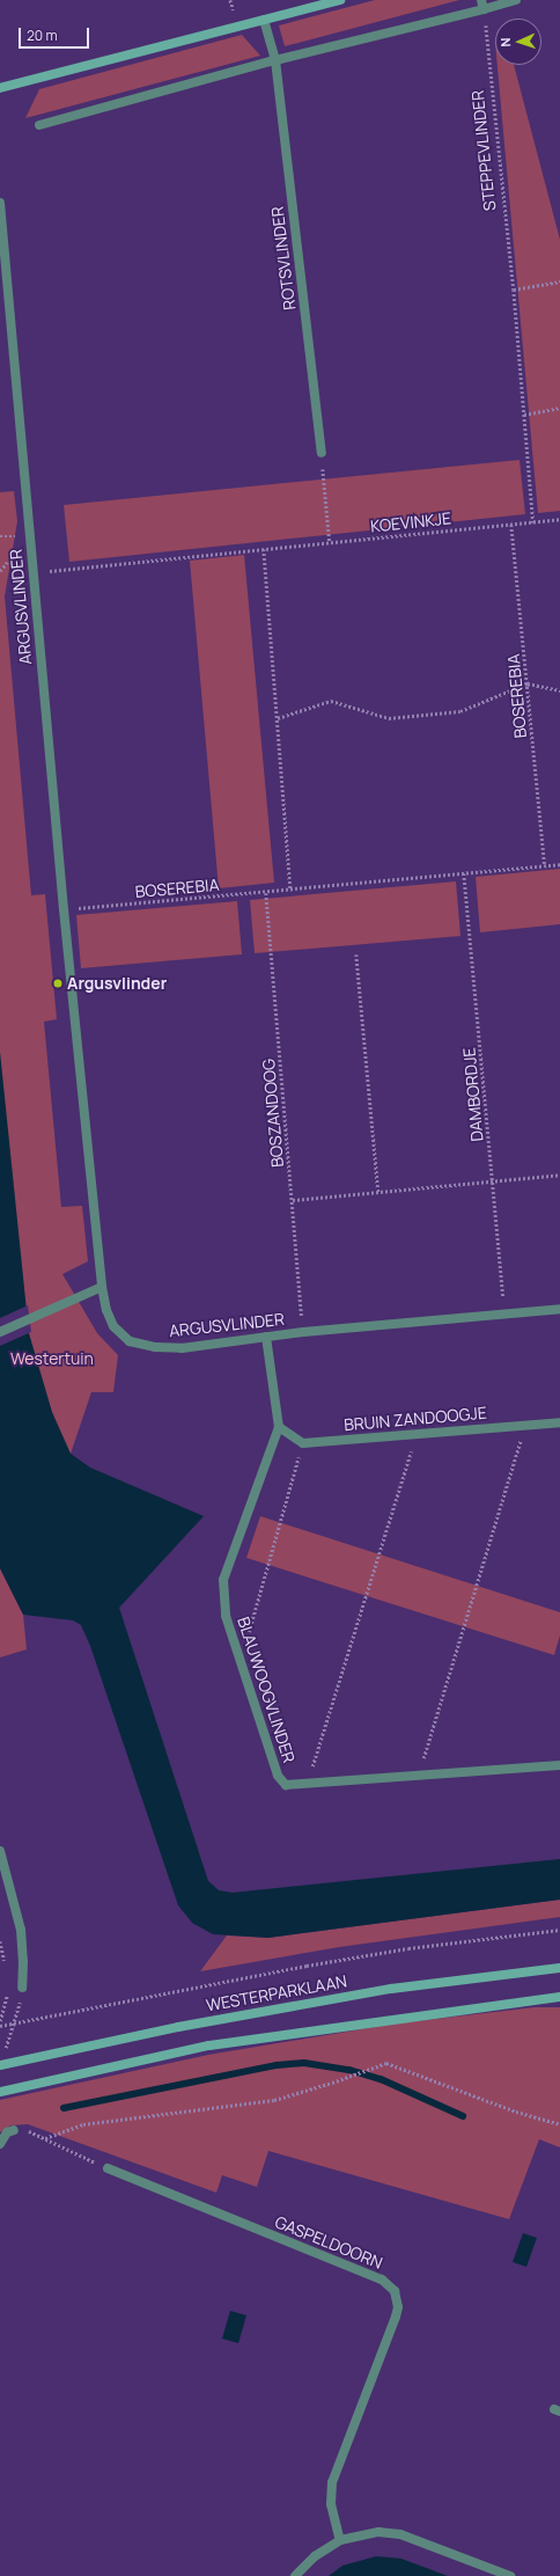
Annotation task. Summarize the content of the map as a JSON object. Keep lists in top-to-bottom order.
{
  "streets": {
    "main road": ["WESTERPARKLAAN"],
    "street": [
      "ROTSVLINDER",
      "ARGUSVLINDER",
      "BRUIN ZANDOOGJE",
      "BLAUWOOGVLINDER",
      "GASPELDOORN"
    ],
    "path": [
      "STEPPEVLINDER",
      "KOEVINKJE",
      "BOSEREBIA",
      "DAMBORDJE",
      "BOSZANDOOG"
    ]
  },
  "crossings": [
    ["STEPPEVLINDER", "KOEVINKJE"],
    ["KOEVINKJE", "ARGUSVLINDER"],
    ["KOEVINKJE", "BOSEREBIA"],
    ["ARGUSVLINDER", "BOSEREBIA"],
    ["ARGUSVLINDER", "DAMBORDJE"],
    ["ARGUSVLINDER", "BOSZANDOOG"],
    ["ARGUSVLINDER", "BLAUWOOGVLINDER"],
    ["BOSEREBIA", "DAMBORDJE"],
    ["BOSEREBIA", "BOSZANDOOG"]
  ],
  "parks": ["Westertuin"],
  "places": ["Argusvlinder"],
  "scale_bar": "20 m",
  "north": "left"
}
